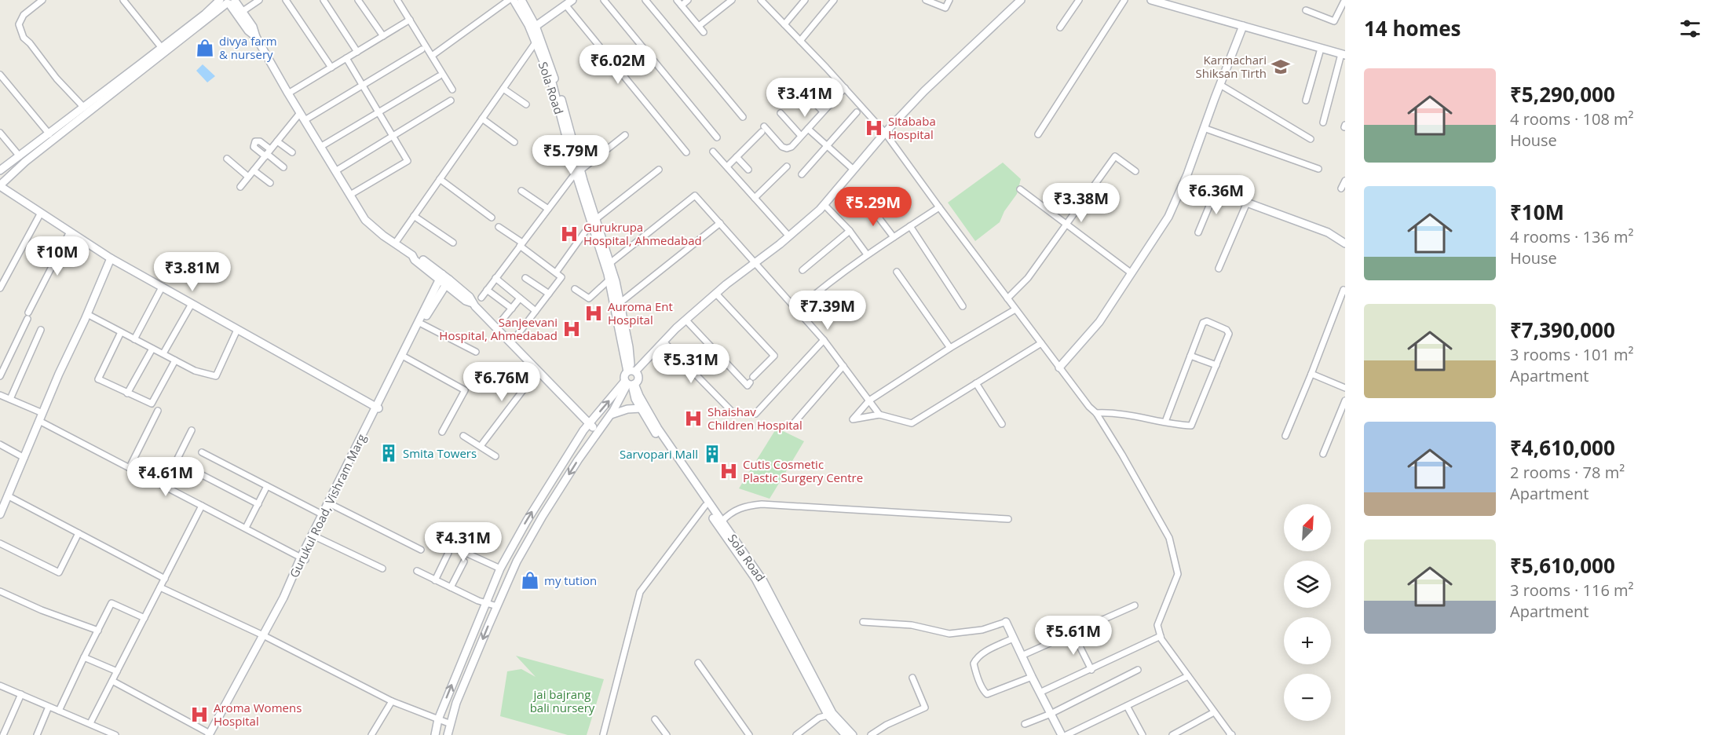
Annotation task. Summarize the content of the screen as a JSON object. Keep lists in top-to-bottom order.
{
  "streets": {
    "street": ["Sola Road", "Gurukul Road, Vishram Marg"]
  },
  "parks": ["jai bajrang bali nursery"],
  "places": {
    "shop": ["divya farm & nursery", "my tution"],
    "school or university": ["Karmachari Shiksan Tirth"],
    "hospital": [
      "Sitababa Hospital",
      "Gurukrupa Hospital, Ahmedabad",
      "Auroma Ent Hospital",
      "Sanjeevani Hospital, Ahmedabad",
      "Shaishav Children Hospital",
      "Cutis Cosmetic Plastic Surgery Centre",
      "Aroma Womens Hospital"
    ],
    "building": ["Smita Towers", "Sarvopari Mall"]
  },
  "north": "top right",
  "page": {
    "heading": "14 homes",
    "price": [
      "₹6.02M",
      "₹3.41M",
      "₹5.79M",
      "₹6.36M",
      "₹3.38M",
      "₹5.29M",
      "₹10M",
      "₹3.81M",
      "₹7.39M",
      "₹5.31M",
      "₹6.76M",
      "₹4.61M",
      "₹4.31M",
      "₹5.61M"
    ],
    "list": [
      {
        "name": "₹5,290,000",
        "note": "4 rooms · 108 m² · House"
      },
      {
        "name": "₹10M",
        "note": "4 rooms · 136 m² · House"
      },
      {
        "name": "₹7,390,000",
        "note": "3 rooms · 101 m² · Apartment"
      },
      {
        "name": "₹4,610,000",
        "note": "2 rooms · 78 m² · Apartment"
      },
      {
        "name": "₹5,610,000",
        "note": "3 rooms · 116 m² · Apartment"
      }
    ],
    "map_buttons": ["+", "−"]
  }
}
